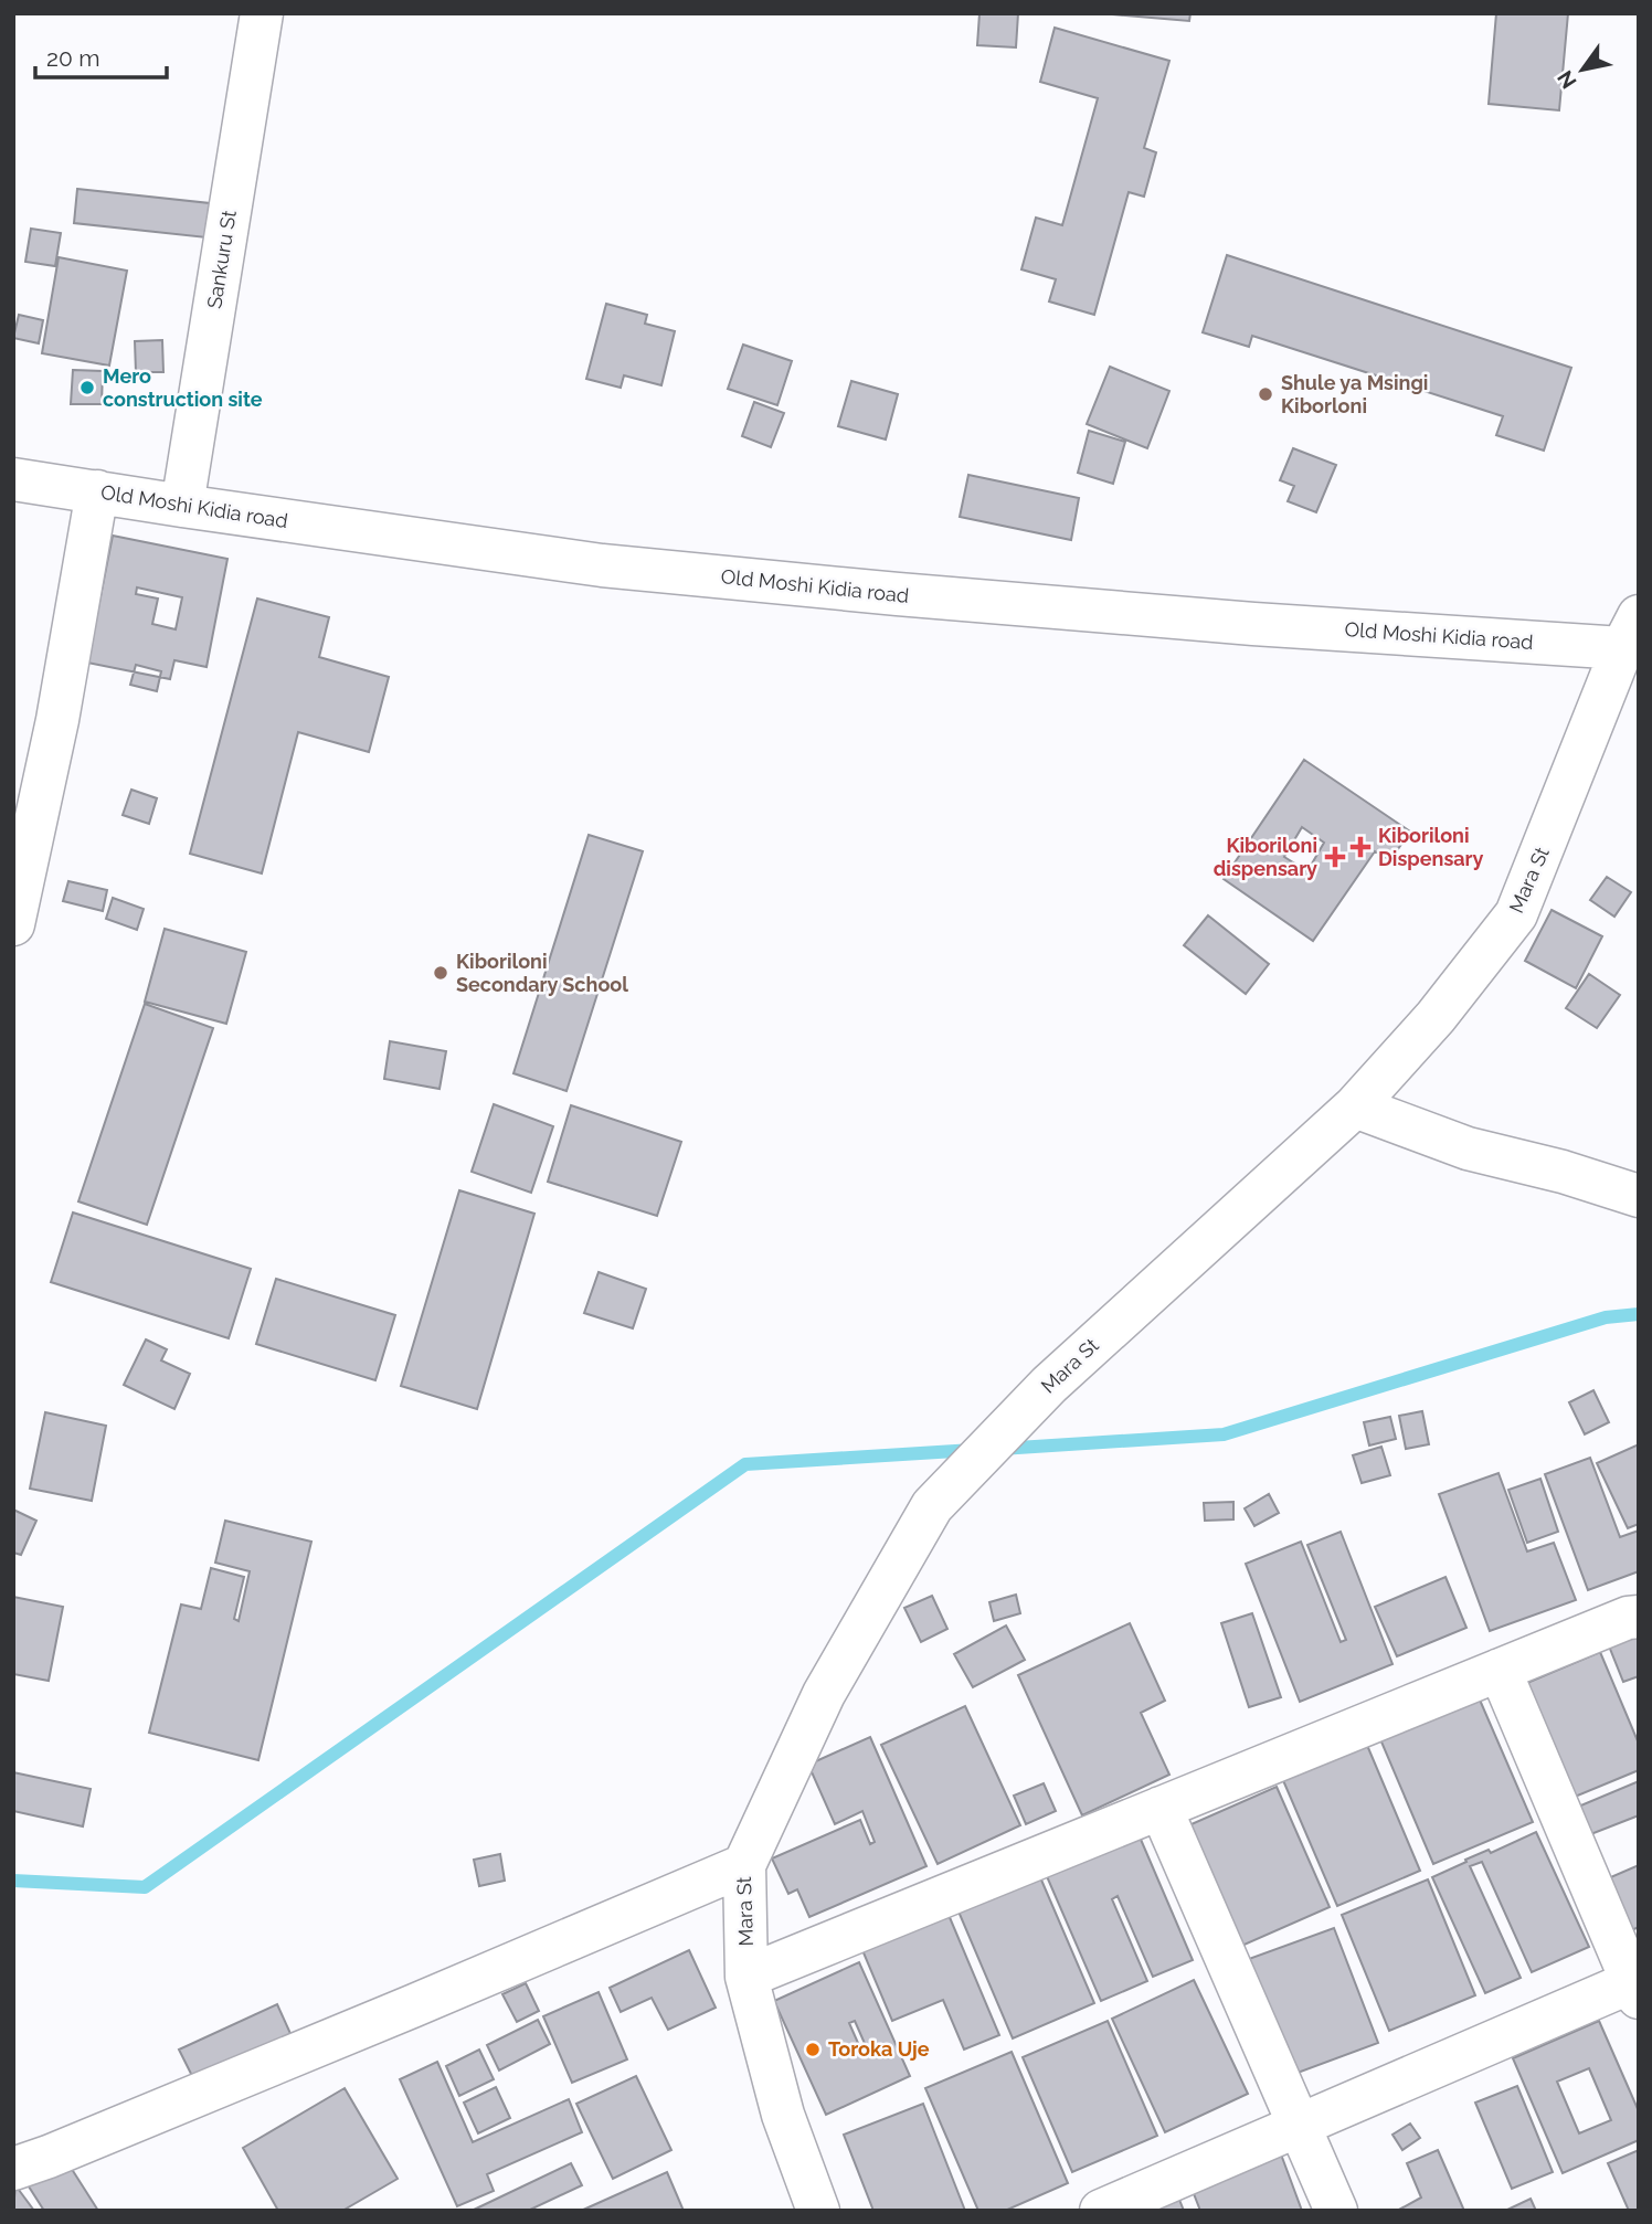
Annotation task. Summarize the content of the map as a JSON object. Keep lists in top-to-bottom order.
{
  "streets": {
    "street": ["Sankuru St", "Old Moshi Kidia road", "Mara St"]
  },
  "crossings": [
    ["Sankuru St", "Old Moshi Kidia road"],
    ["Old Moshi Kidia road", "Mara St"]
  ],
  "places": {
    "other": [
      "Mero construction site",
      "Shule ya Msingi Kiborloni",
      "Kiboriloni Secondary School",
      "Toroka Uje"
    ],
    "health": ["Kiboriloni Dispensary", "Kiboriloni dispensary"]
  },
  "scale_bar": "20 m",
  "north": "bottom left"
}
